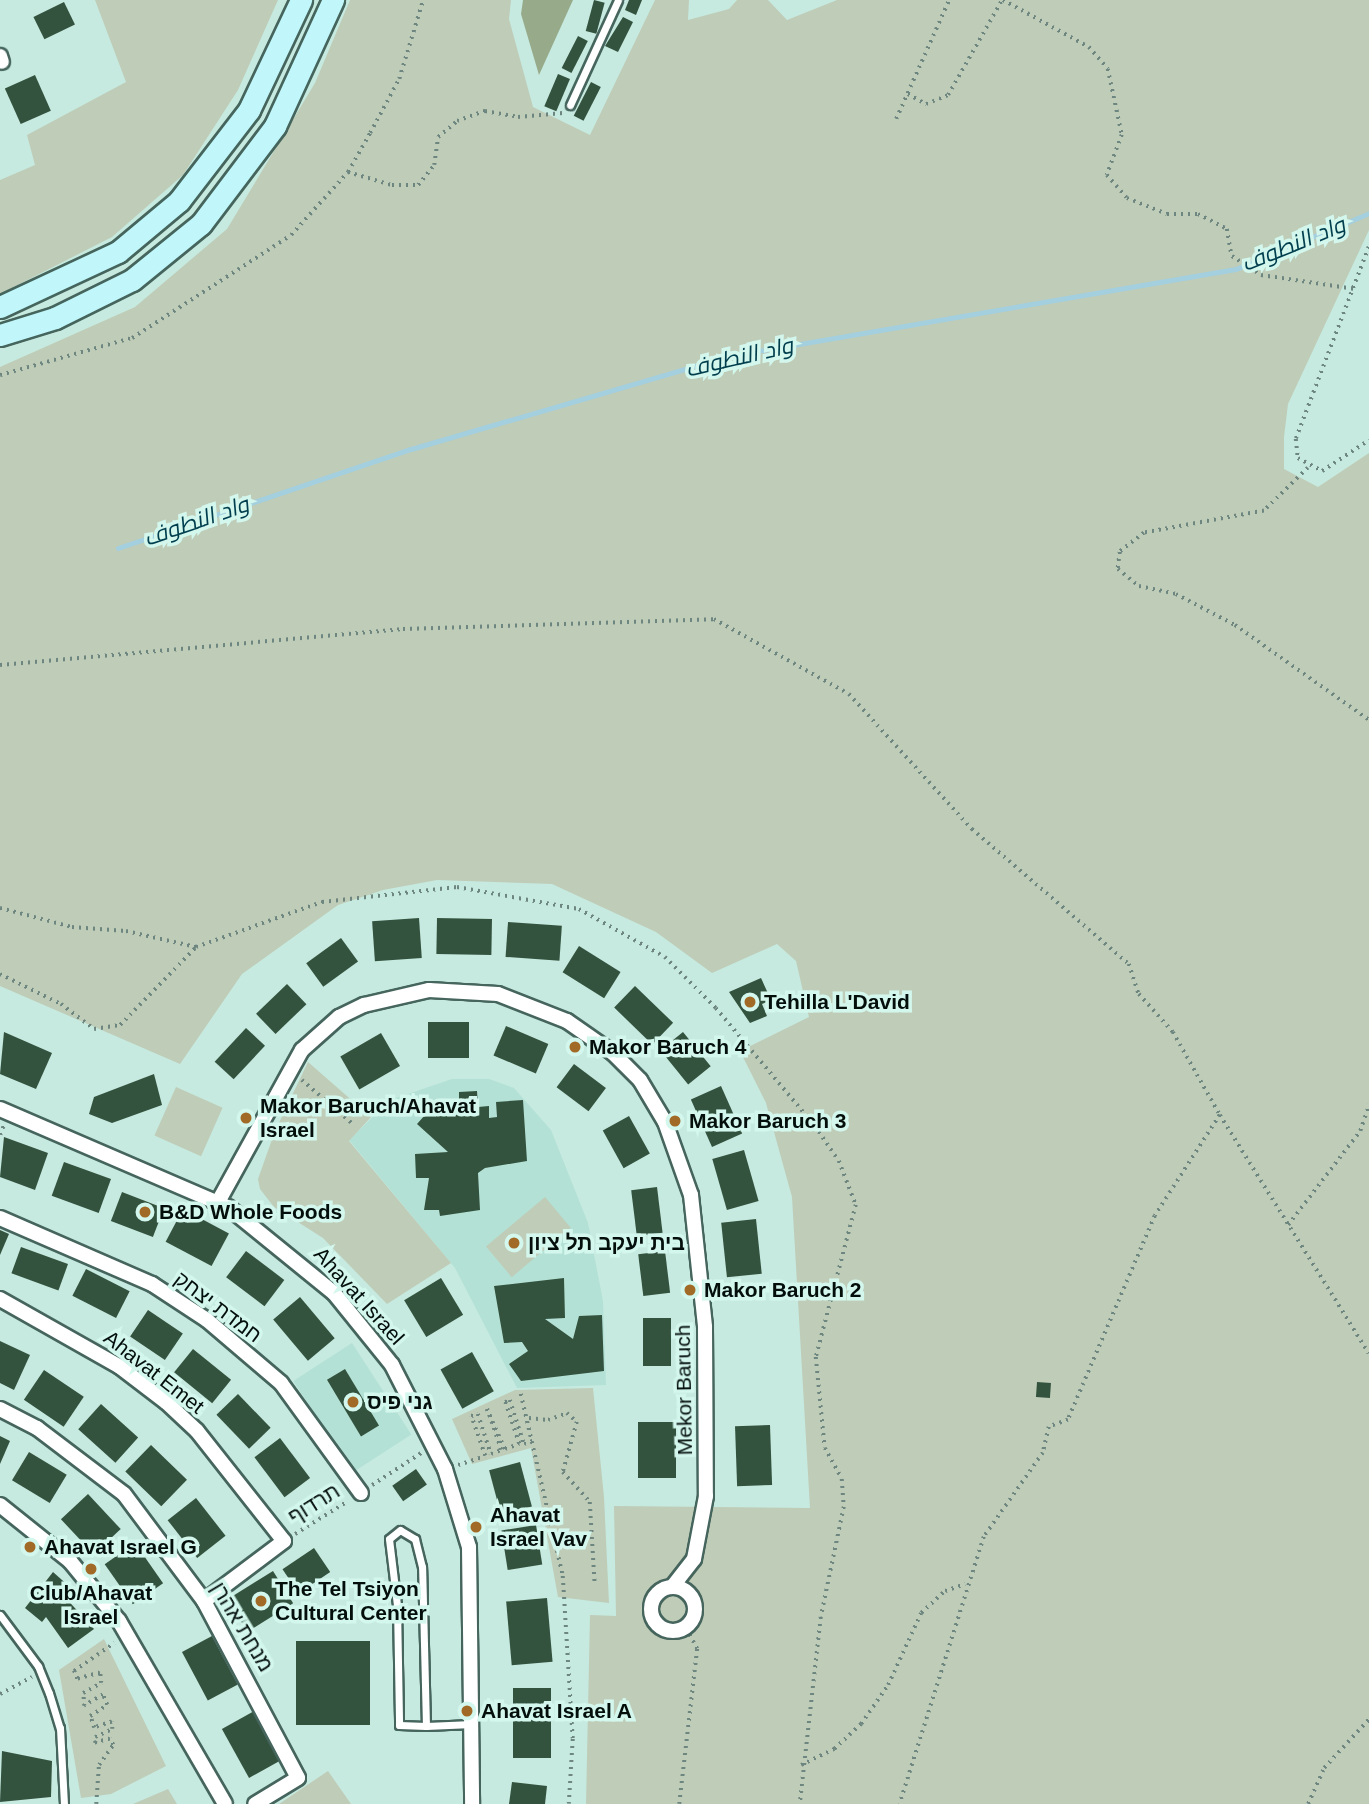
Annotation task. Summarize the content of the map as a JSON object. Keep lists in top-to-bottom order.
{
  "streets": {
    "street": [
      "Ahavat Israel",
      "חמדת יצחק",
      "Ahavat Emet",
      "Mekor Baruch",
      "מנחת אהרן"
    ],
    "path": ["תרדוף"]
  },
  "crossings": [
    ["Ahavat Israel", "Mekor Baruch"],
    ["Ahavat Israel", "תרדוף"],
    ["חמדת יצחק", "תרדוף"],
    ["Ahavat Emet", "תרדוף"]
  ],
  "water": ["واد النطوف"],
  "places": [
    "Tehilla L'David",
    "Makor Baruch 4",
    "Makor Baruch/Ahavat Israel",
    "Makor Baruch 3",
    "B&D Whole Foods",
    "בית יעקב תל ציון",
    "Makor Baruch 2",
    "גני פיס",
    "Ahavat Israel Vav",
    "Ahavat Israel G",
    "Club/Ahavat Israel",
    "The Tel Tsiyon Cultural Center",
    "Ahavat Israel A"
  ]
}
